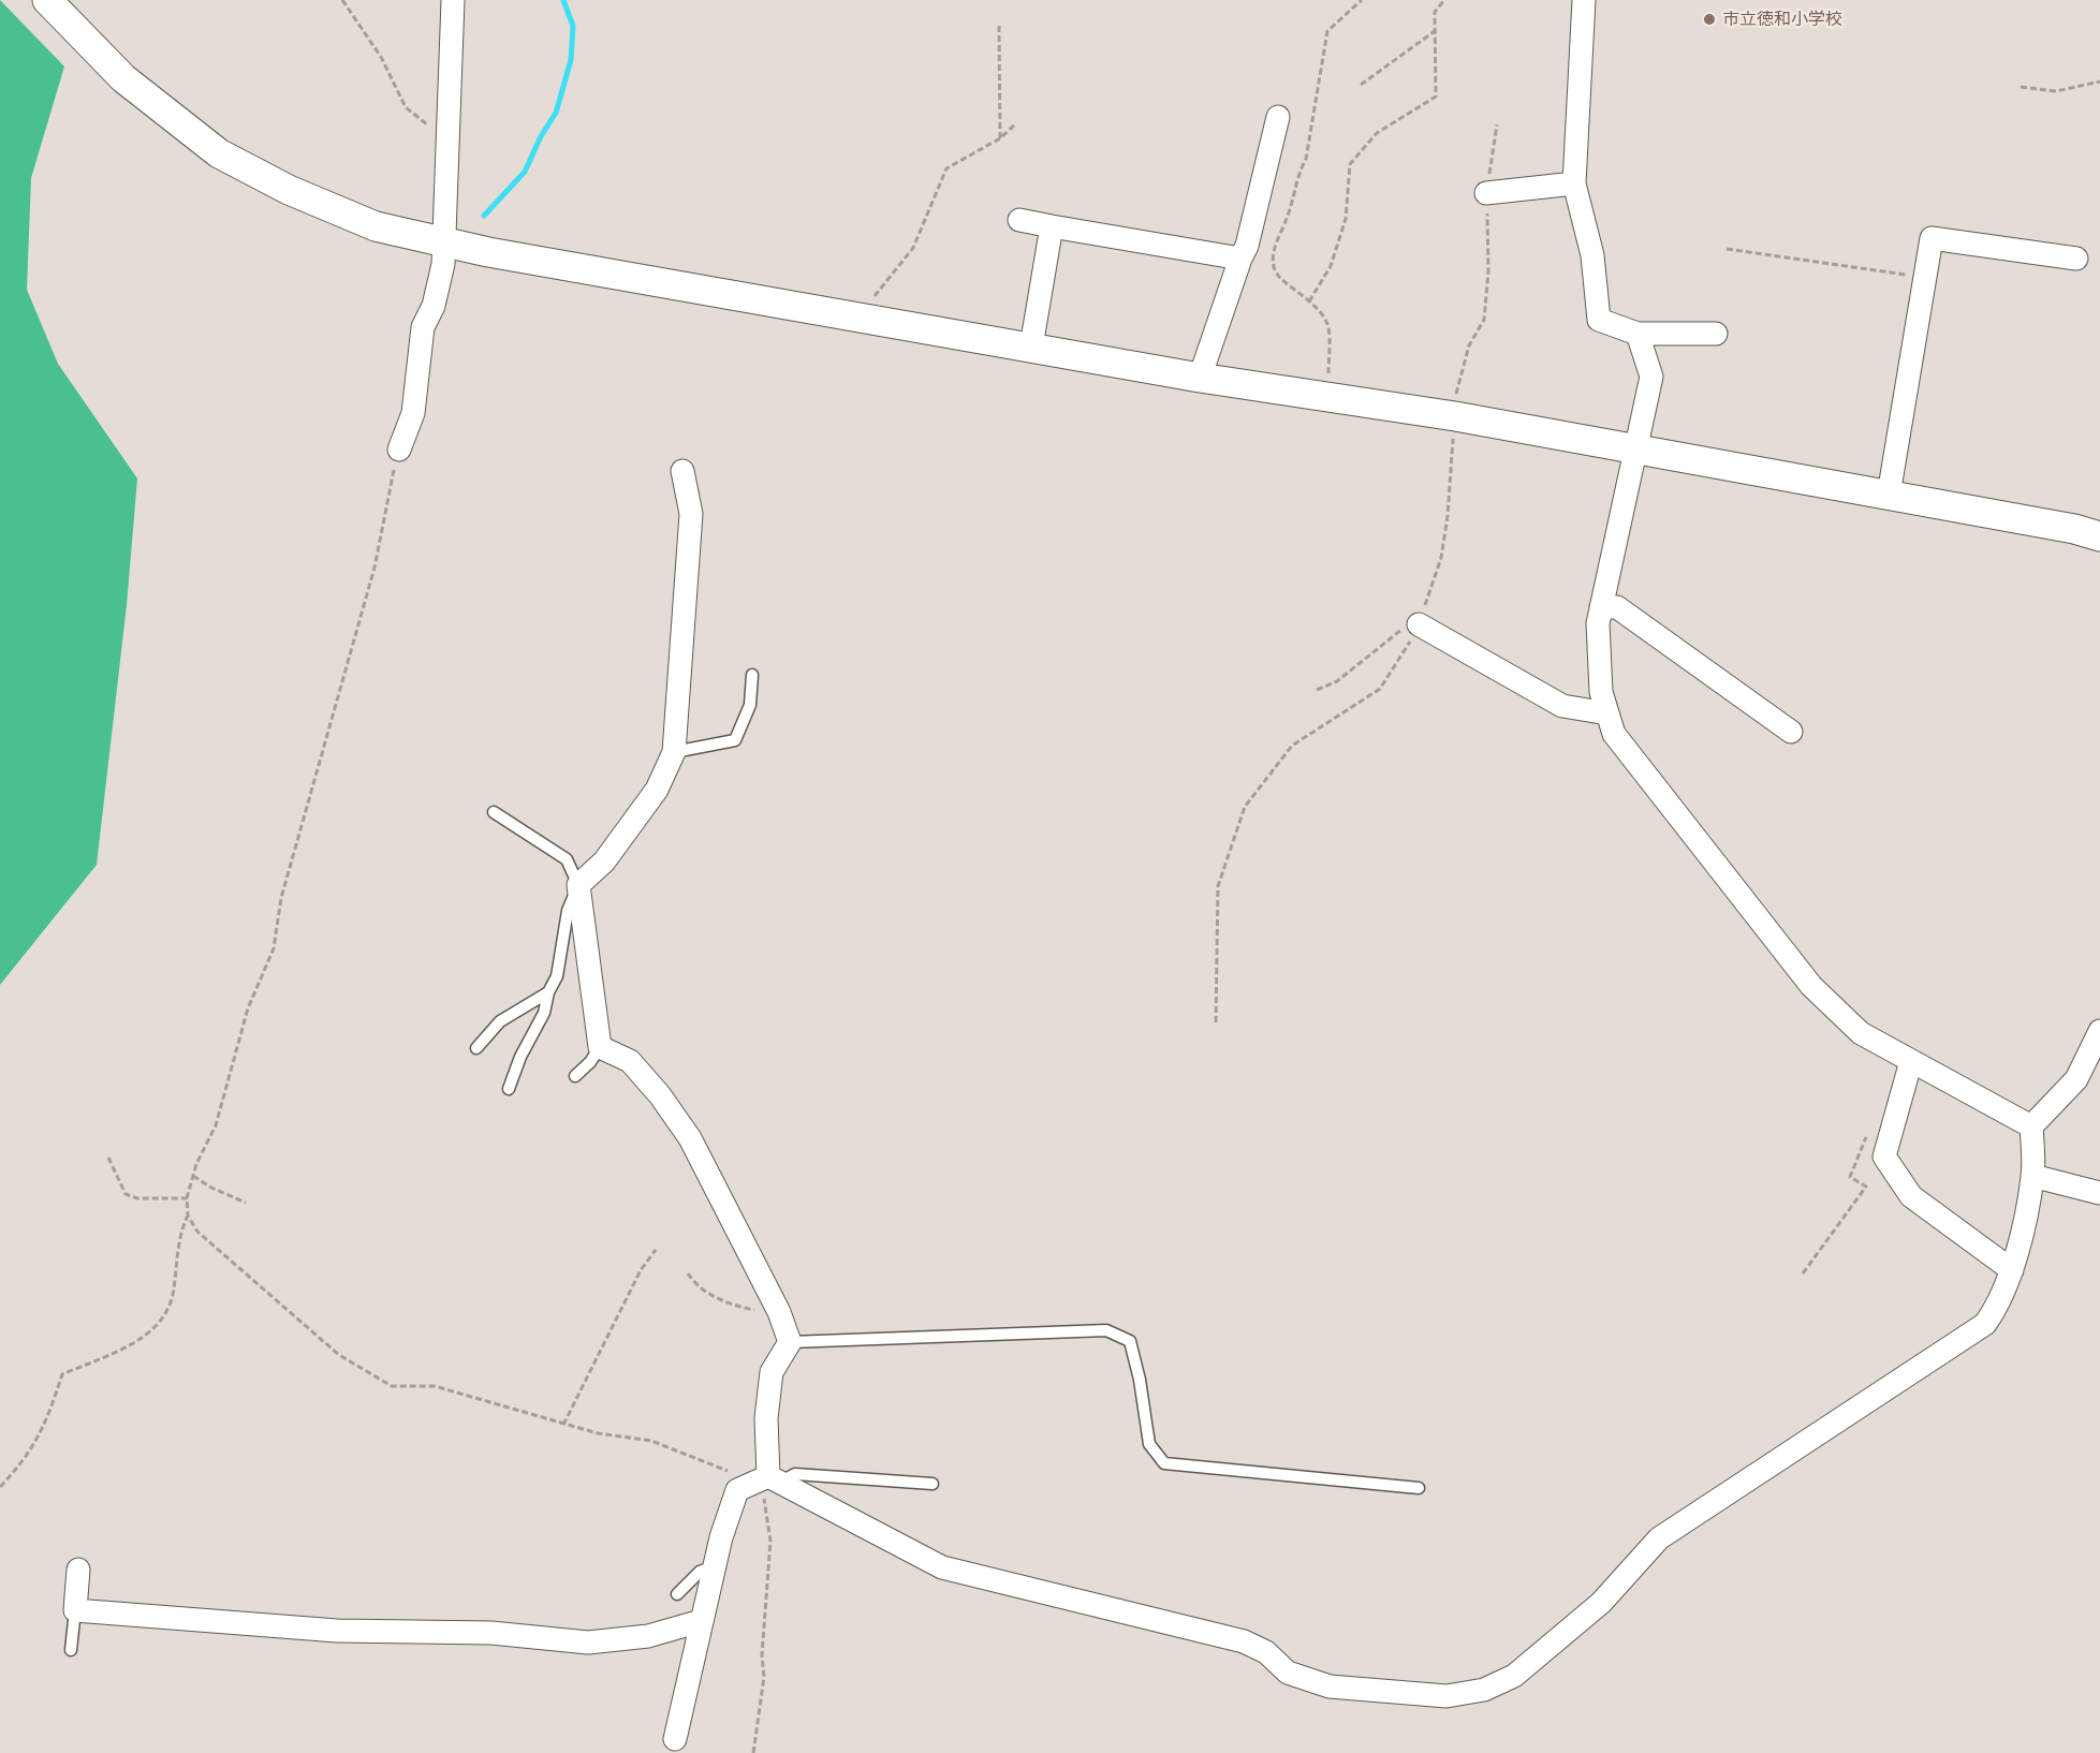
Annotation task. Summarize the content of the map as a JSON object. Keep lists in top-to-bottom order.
{
  "places": ["市立徳和小学校"]
}
